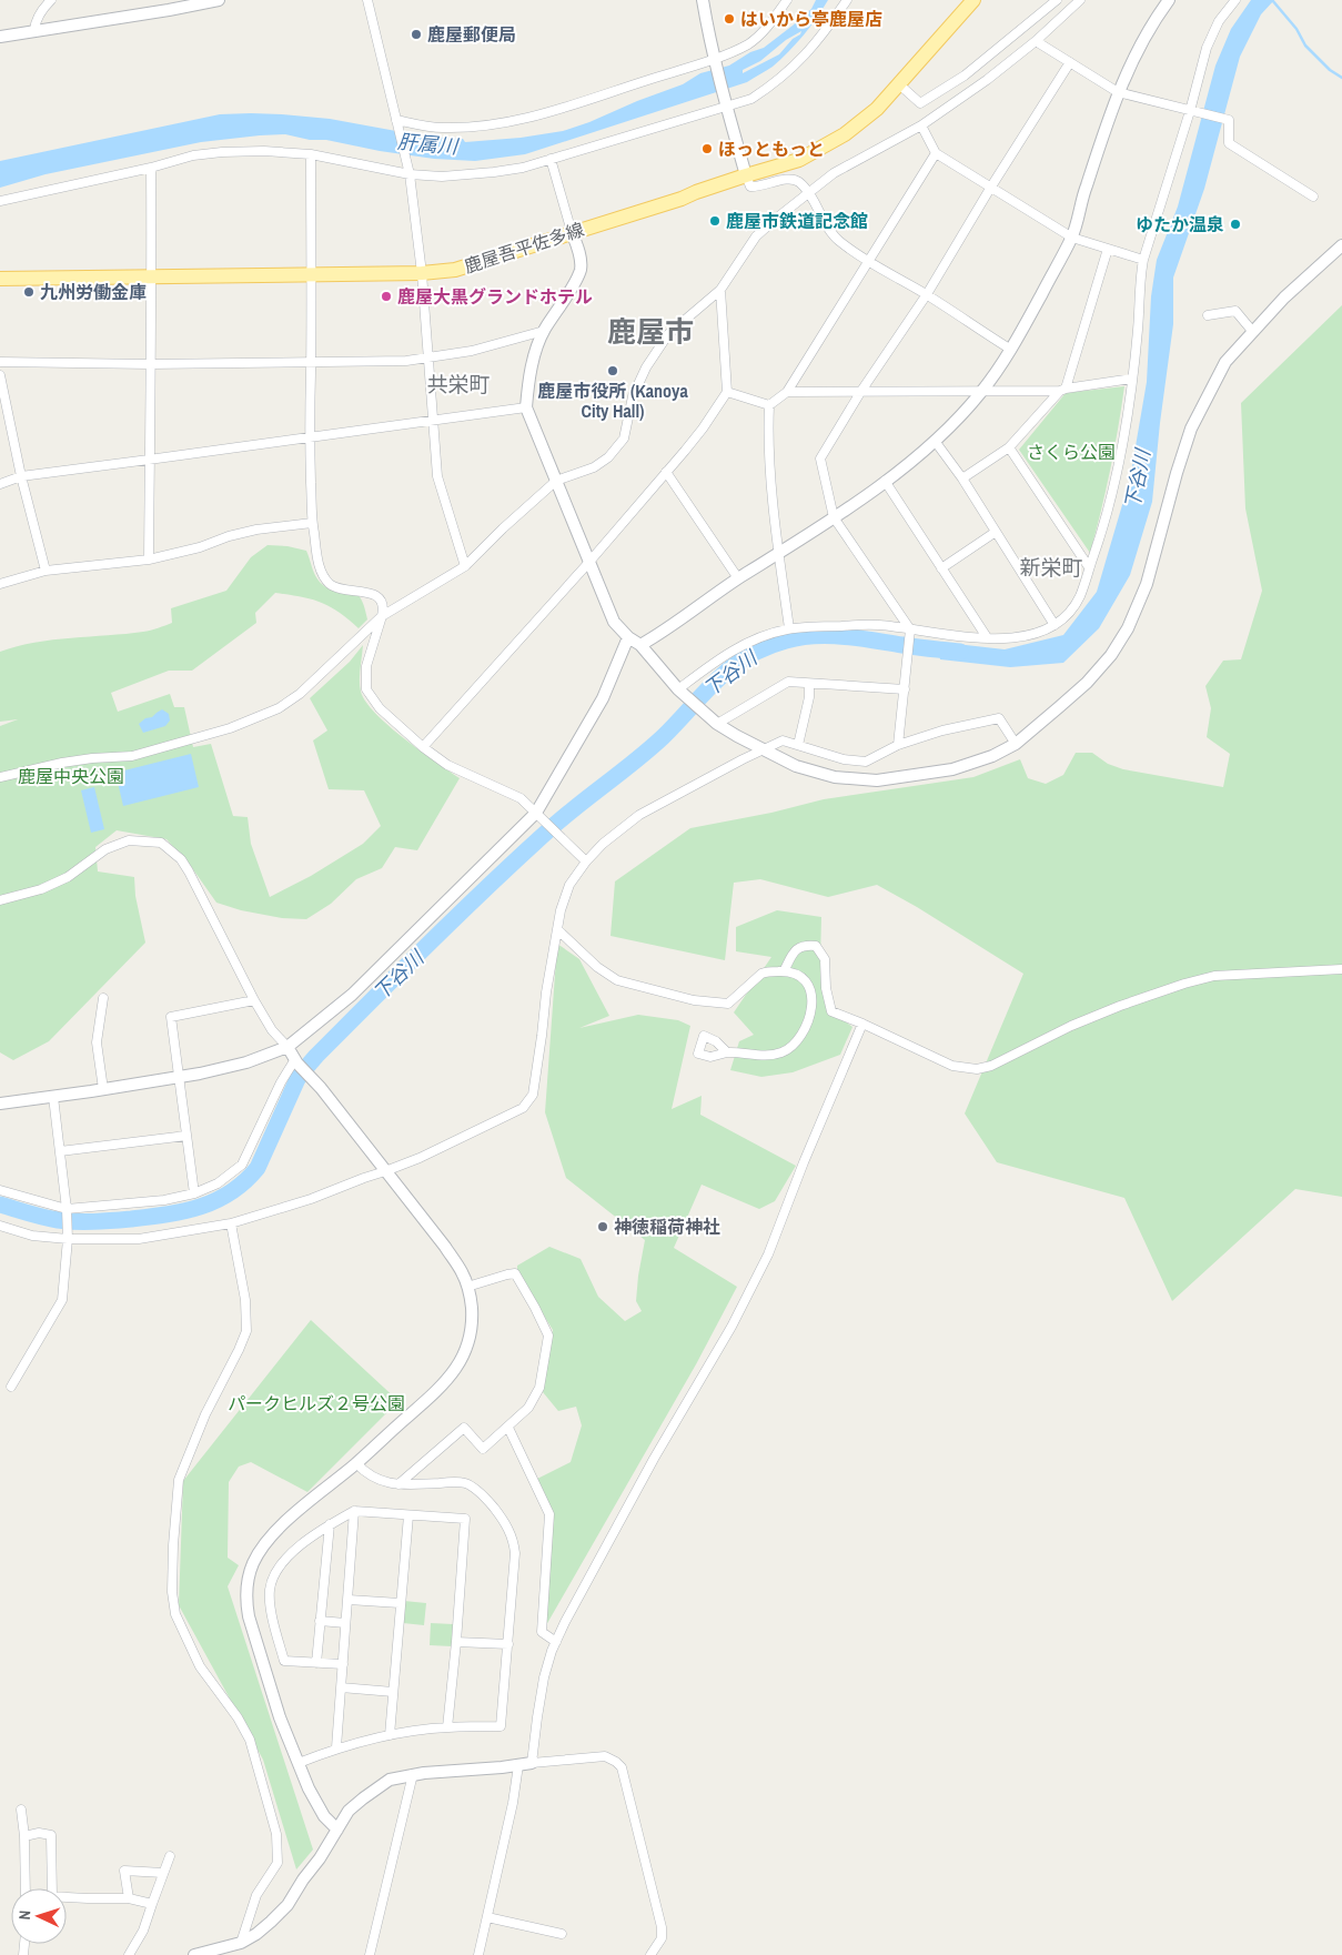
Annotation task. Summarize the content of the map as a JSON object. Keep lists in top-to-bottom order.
{
  "streets": {
    "main road": ["鹿屋吾平佐多線"]
  },
  "districts": ["鹿屋市", "共栄町", "新栄町"],
  "water": ["肝属川", "下谷川"],
  "parks": ["さくら公園", "鹿屋中央公園", "パークヒルズ２号公園"],
  "places": [
    "はいから亭鹿屋店",
    "鹿屋郵便局",
    "ほっともっと",
    "鹿屋市鉄道記念館",
    "ゆたか温泉",
    "九州労働金庫",
    "鹿屋大黒グランドホテル",
    "鹿屋市役所 (Kanoya City Hall)",
    "神徳稲荷神社"
  ],
  "north": "left"
}
